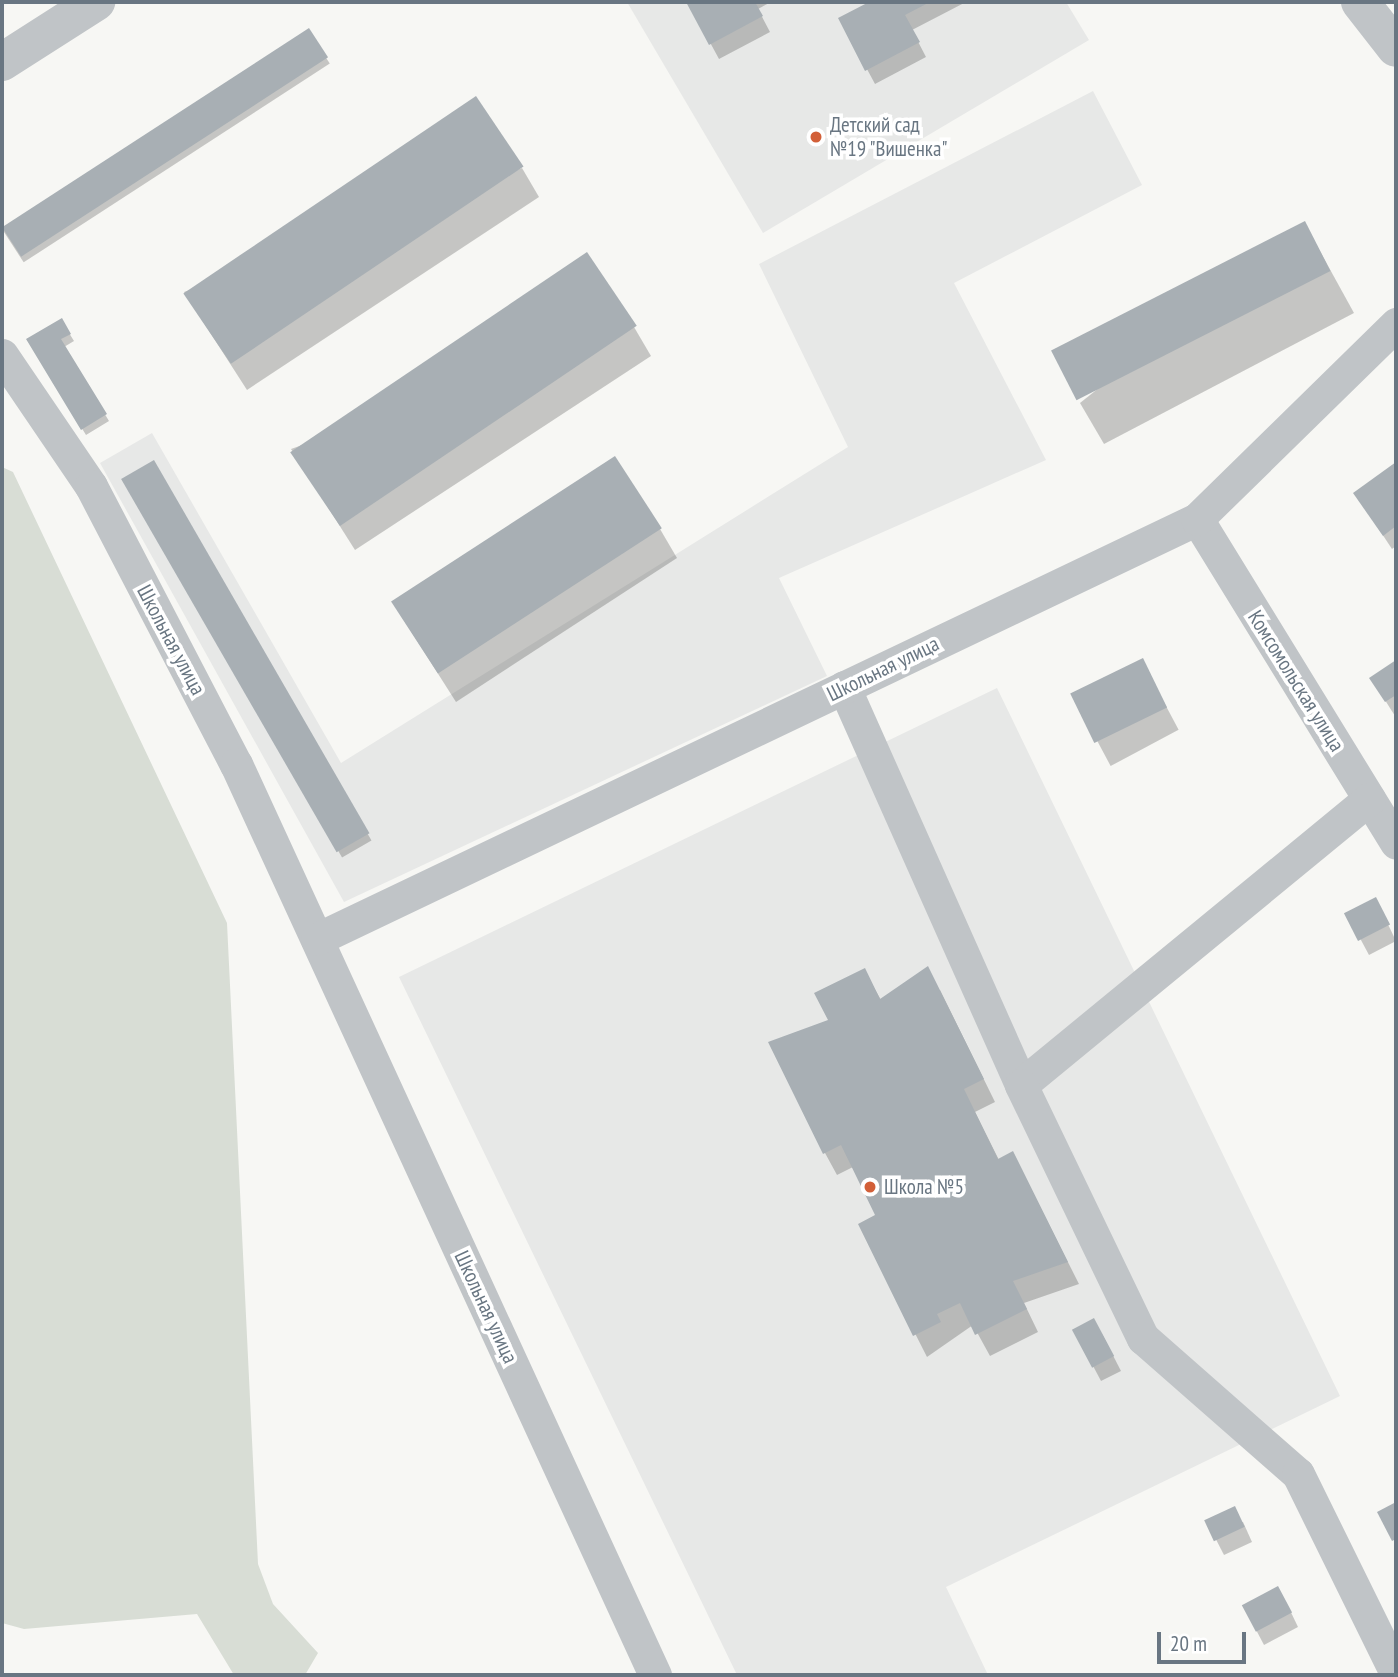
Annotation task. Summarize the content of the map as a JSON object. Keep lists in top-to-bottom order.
{
  "streets": {
    "street": ["Школьная улица", "Комсомольская улица"]
  },
  "crossings": [
    ["Школьная улица", "Комсомольская улица"]
  ],
  "places": ["Детский сад №19 \"Вишенка\"", "Школа №5"],
  "scale_bar": "20 m"
}
